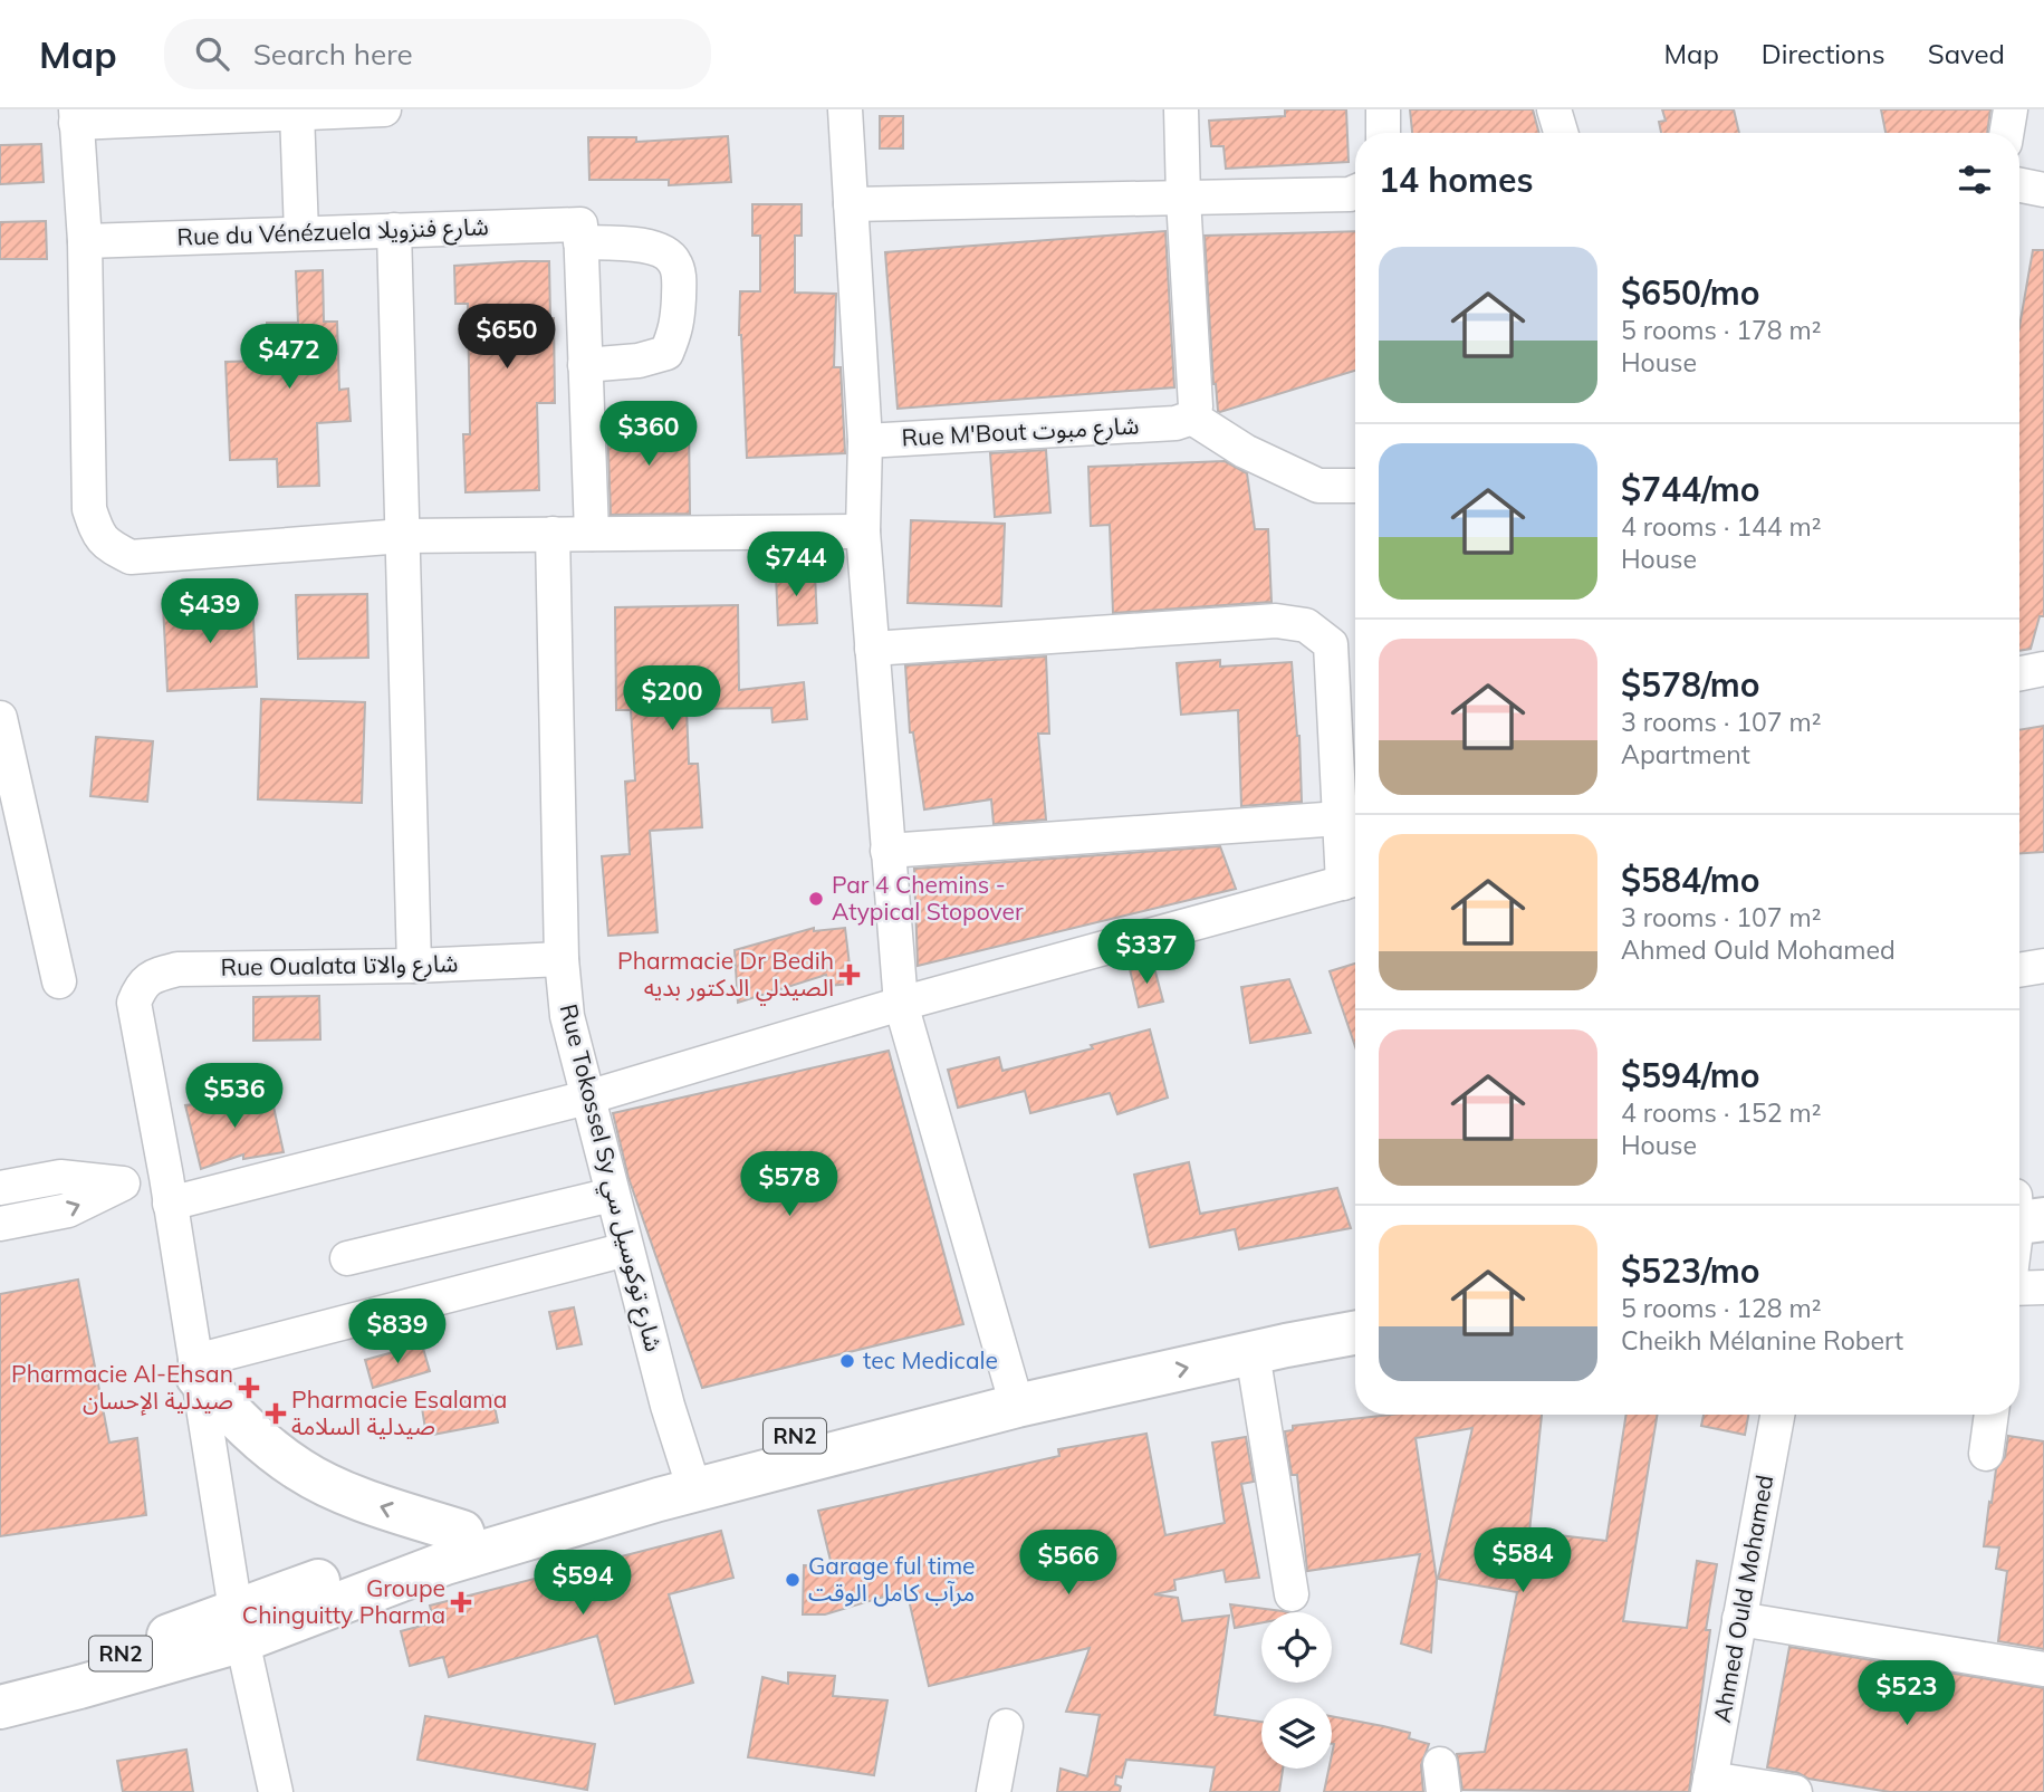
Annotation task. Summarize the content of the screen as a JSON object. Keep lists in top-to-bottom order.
{
  "streets": {
    "highway": ["RN2"],
    "street": [
      "Rue du Vénézuela شارع فنزويلا",
      "Rue M'Bout شارع مبوت",
      "Rue Oualata شارع والاتا",
      "Rue Tokossel Sy شارع توكوسيل سي",
      "Ahmed Ould Mohamed"
    ]
  },
  "crossings": [
    ["Rue Oualata شارع والاتا", "Rue Tokossel Sy شارع توكوسيل سي"],
    ["Rue Tokossel Sy شارع توكوسيل سي", "RN2"]
  ],
  "places": {
    "other": ["Par 4 Chemins - Atypical Stopover", "tec Medicale", "Garage ful time مرآب كامل الوقت"],
    "health": [
      "Pharmacie Dr Bedih الصيدلي الدكتور بديه",
      "Pharmacie Al-Ehsan صيدلية الإحسان",
      "Pharmacie Esalama صيدلية السلامة",
      "Groupe Chinguitty Pharma"
    ]
  },
  "page": {
    "header": "Map",
    "search": "Search here",
    "nav": ["Map", "Directions", "Saved"],
    "heading": "14 homes",
    "list": [
      {
        "name": "$650/mo",
        "note": "5 rooms · 178 m² · House"
      },
      {
        "name": "$744/mo",
        "note": "4 rooms · 144 m² · House"
      },
      {
        "name": "$578/mo",
        "note": "3 rooms · 107 m² · Apartment"
      },
      {
        "name": "$584/mo",
        "note": "3 rooms · 107 m² · Ahmed Ould Mohamed"
      },
      {
        "name": "$594/mo",
        "note": "4 rooms · 152 m² · House"
      },
      {
        "name": "$523/mo",
        "note": "5 rooms · 128 m² · Cheikh Mélanine Robert"
      }
    ],
    "price": [
      "$650",
      "$472",
      "$360",
      "$744",
      "$439",
      "$200",
      "$337",
      "$536",
      "$578",
      "$839",
      "$584",
      "$566",
      "$594",
      "$523"
    ]
  }
}
